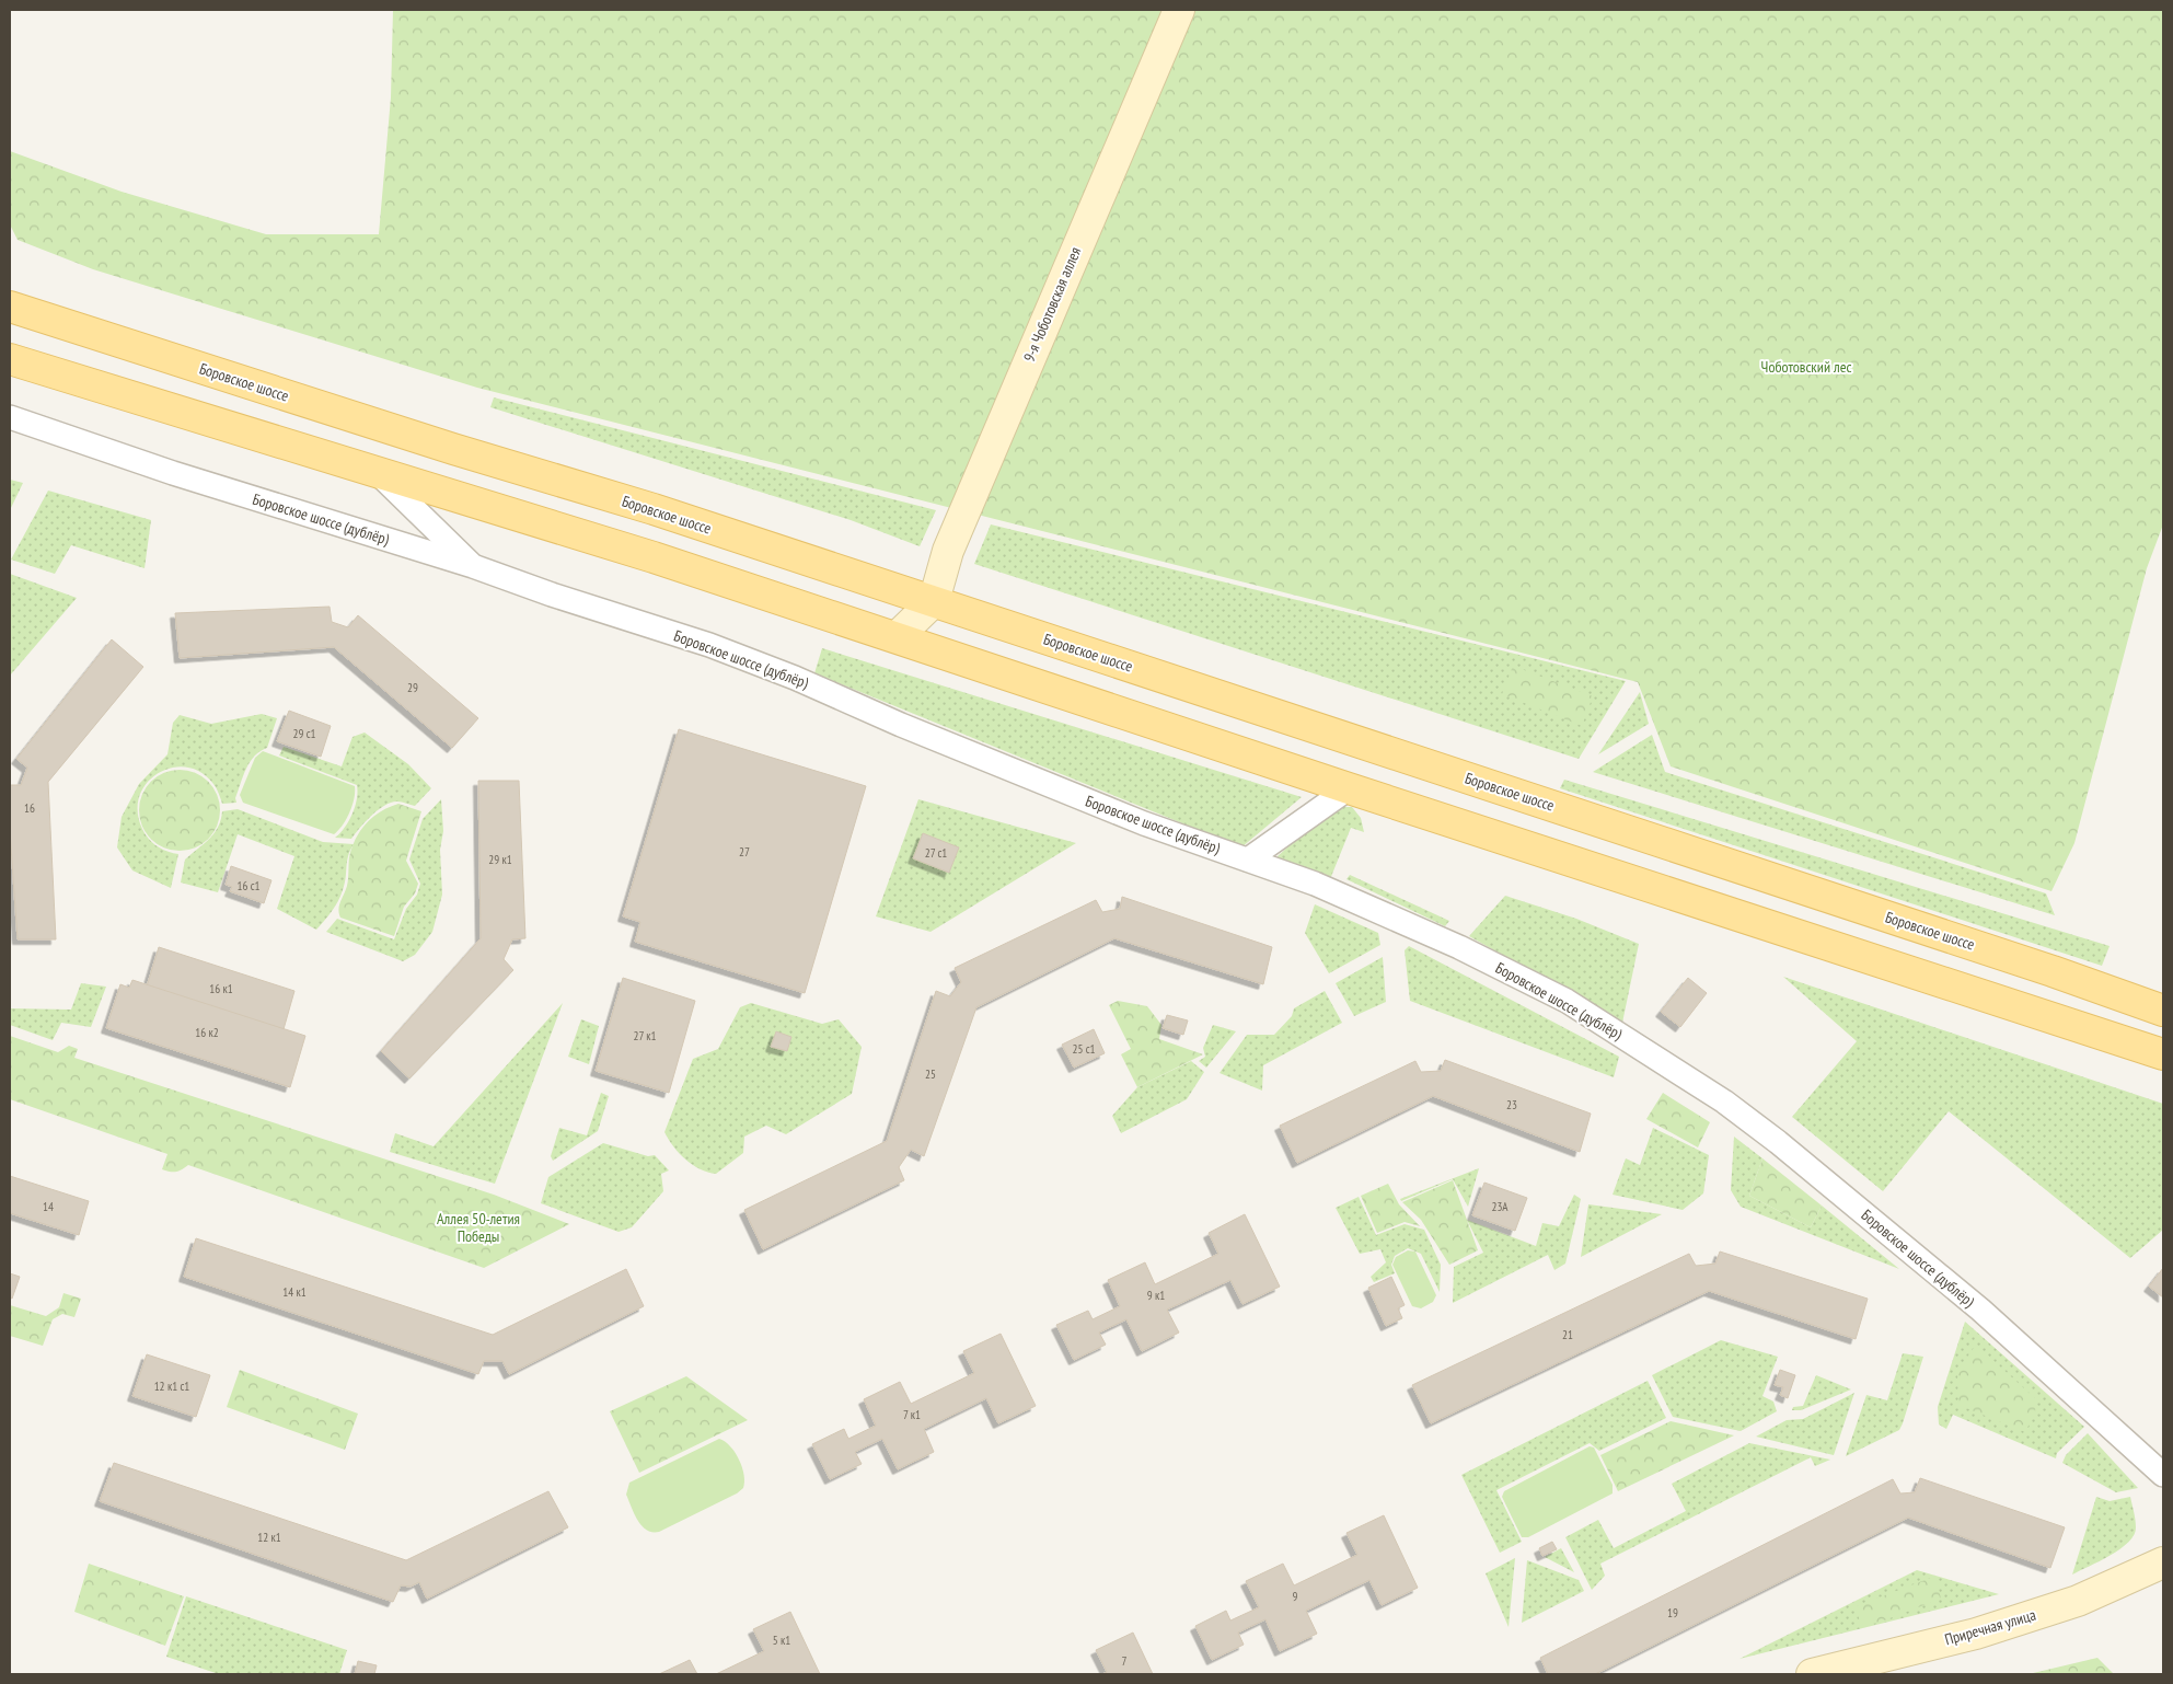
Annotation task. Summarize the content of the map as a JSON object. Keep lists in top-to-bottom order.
{
  "streets": {
    "main road": ["Боровское шоссе"],
    "street": ["9-я Чоботовская аллея", "Боровское шоссе (дублёр)", "Приречная улица"]
  },
  "crossings": [
    ["9-я Чоботовская аллея", "Боровское шоссе"]
  ],
  "parks": ["Чоботовский лес", "Аллея 50-летия Победы"],
  "house_numbers": [
    "29",
    "29 с1",
    "16",
    "27",
    "27 с1",
    "29 к1",
    "16 с1",
    "16 к1",
    "16 к2",
    "27 к1",
    "25 с1",
    "25",
    "23",
    "14",
    "23А",
    "14 к1",
    "9 к1",
    "21",
    "12 к1 с1",
    "7 к1",
    "12 к1",
    "9",
    "19",
    "5 к1",
    "7"
  ]
}
